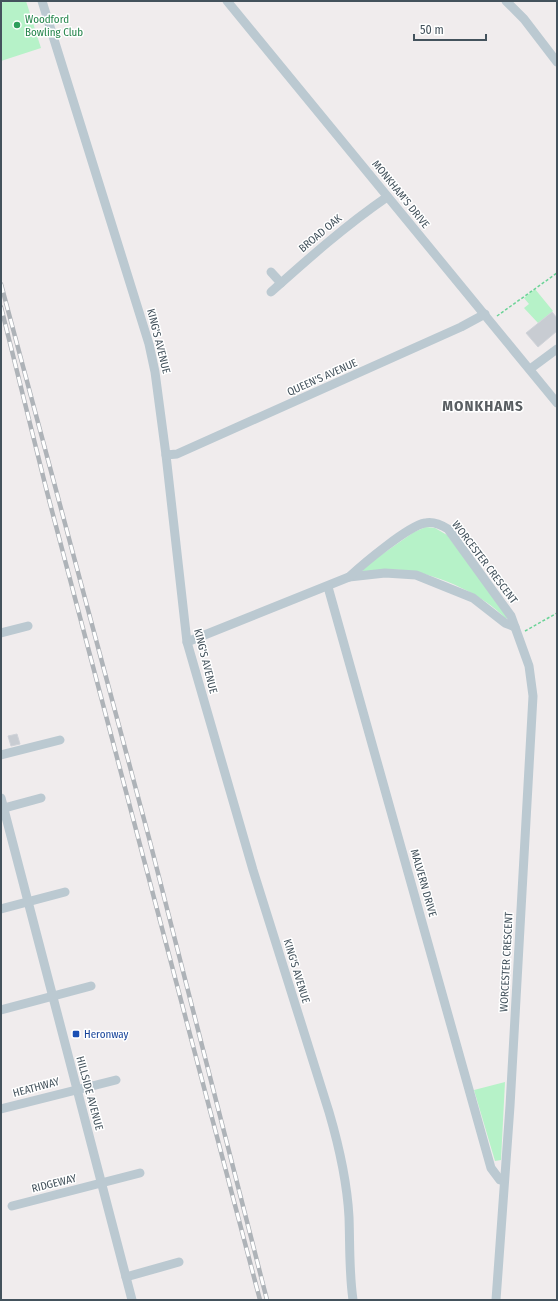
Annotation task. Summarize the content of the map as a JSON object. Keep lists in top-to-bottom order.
{
  "streets": {
    "street": [
      "MONKHAM'S DRIVE",
      "BROAD OAK",
      "KING'S AVENUE",
      "QUEEN'S AVENUE",
      "WORCESTER CRESCENT",
      "MALVERN DRIVE",
      "HEATHWAY",
      "HILLSIDE AVENUE",
      "RIDGEWAY"
    ]
  },
  "crossings": [
    ["MONKHAM'S DRIVE", "BROAD OAK"],
    ["MONKHAM'S DRIVE", "QUEEN'S AVENUE"],
    ["KING'S AVENUE", "QUEEN'S AVENUE"],
    ["KING'S AVENUE", "WORCESTER CRESCENT"],
    ["WORCESTER CRESCENT", "MALVERN DRIVE"],
    ["HEATHWAY", "HILLSIDE AVENUE"],
    ["HILLSIDE AVENUE", "RIDGEWAY"]
  ],
  "districts": ["MONKHAMS"],
  "places": {
    "other": ["Woodford Bowling Club"],
    "transit": ["Heronway"]
  },
  "scale_bar": "50 m"
}
